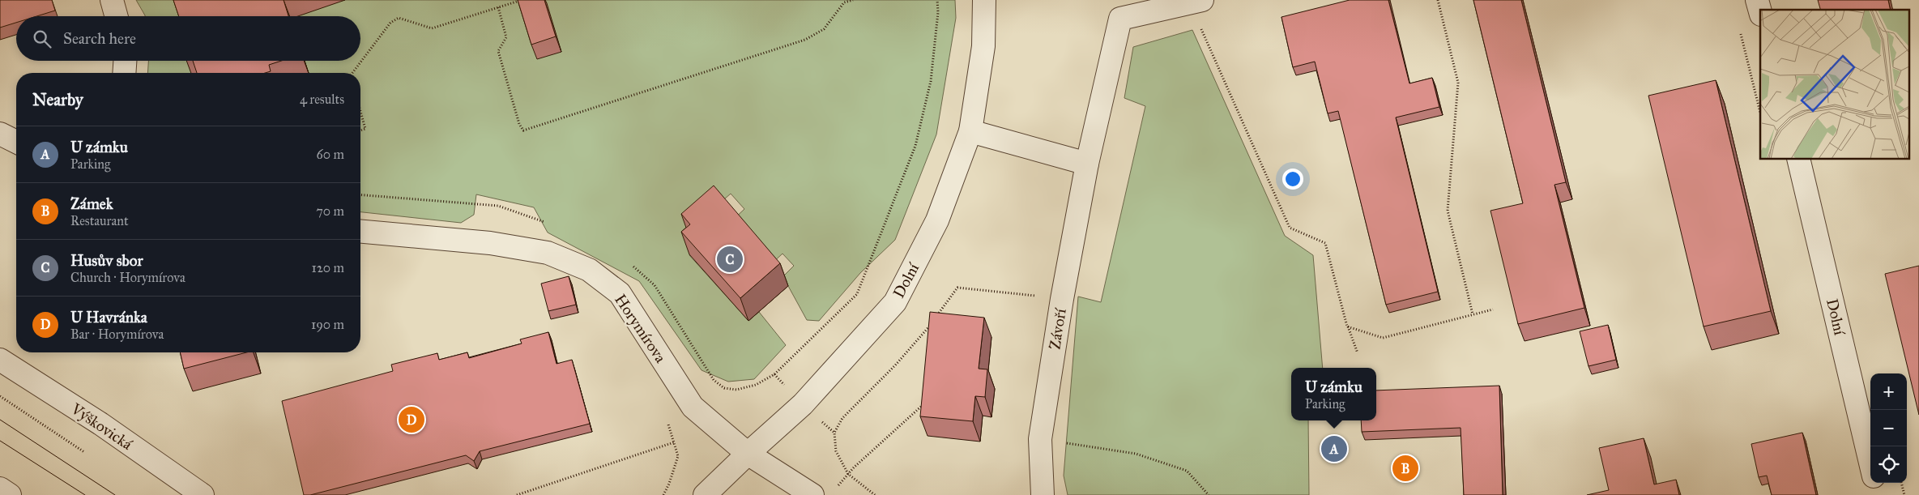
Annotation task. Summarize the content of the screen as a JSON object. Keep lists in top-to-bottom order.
{
  "streets": {
    "street": [
      "Dolní",
      "Horymírova",
      "Závoří",
      "Výškovická"
    ]
  },
  "crossings": [
    ["Dolní", "Horymírova"]
  ],
  "page": {
    "search": "Search here",
    "heading": ["Nearby", "4 results"],
    "list": [
      {
        "mark": "A",
        "name": "U zámku",
        "note": "Parking",
        "value": "60 m"
      },
      {
        "mark": "B",
        "name": "Zámek",
        "note": "Restaurant",
        "value": "70 m"
      },
      {
        "mark": "C",
        "name": "Husův sbor",
        "note": "Church · Horymírova",
        "value": "120 m"
      },
      {
        "mark": "D",
        "name": "U Havránka",
        "note": "Bar · Horymírova",
        "value": "190 m"
      }
    ],
    "pins": [
      "C",
      "D",
      "A",
      "B"
    ],
    "popup": ["U zámku", "Parking"],
    "map_buttons": ["+", "−"]
  }
}
